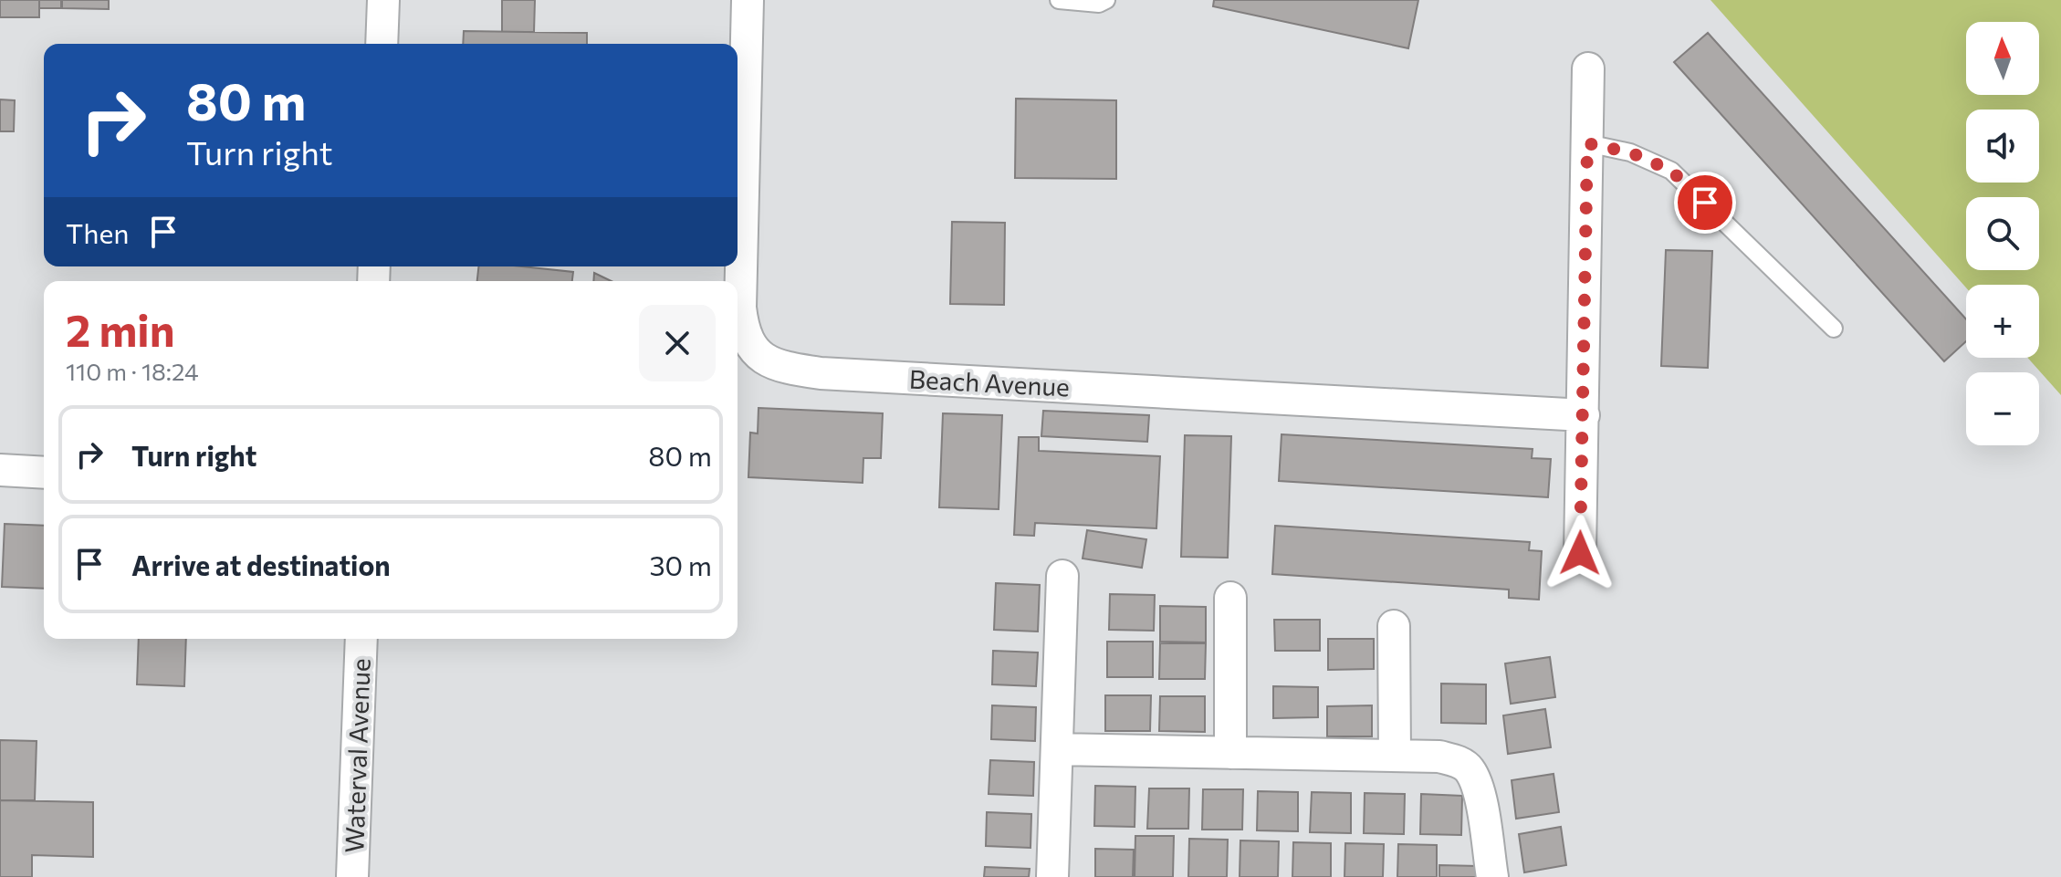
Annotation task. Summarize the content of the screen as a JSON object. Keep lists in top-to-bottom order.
{
  "streets": {
    "street": ["Beach Avenue", "Waterval Avenue"]
  },
  "north": "top",
  "page": {
    "map_buttons": ["+", "−"],
    "turn": ["80 m", "Turn right"],
    "then": "Then",
    "heading": ["2 min", "110 m · 18:24"],
    "list": [
      {
        "name": "Turn right",
        "value": "80 m"
      },
      {
        "name": "Arrive at destination",
        "value": "30 m"
      }
    ]
  }
}
